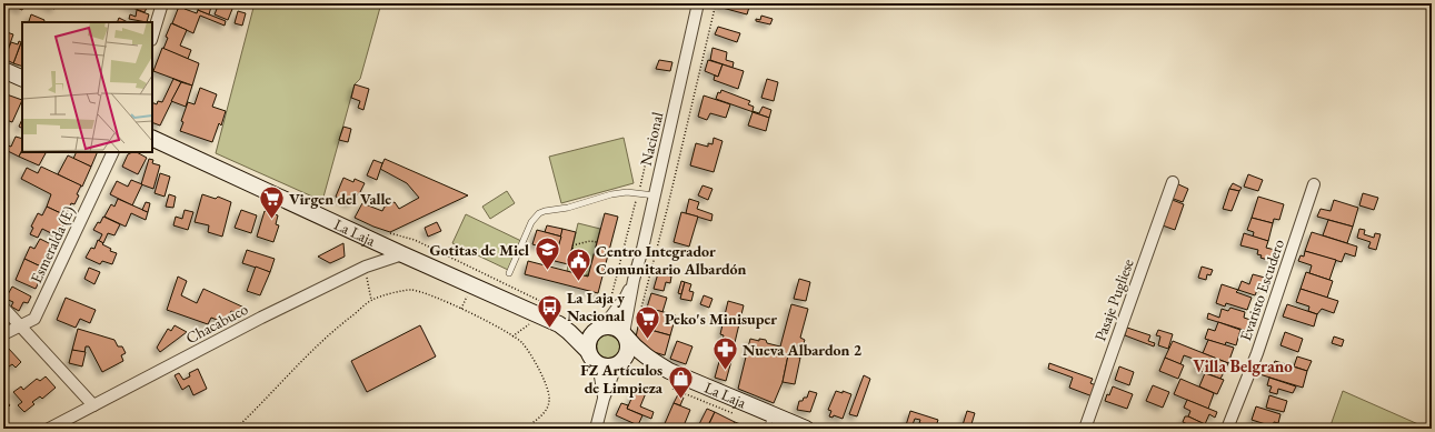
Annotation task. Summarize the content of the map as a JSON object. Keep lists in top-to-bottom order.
{
  "streets": {
    "main road": ["La Laja"],
    "street": [
      "Nacional",
      "Esmeralda (E)",
      "Evaristo Escudero",
      "Pasaje Pugliese",
      "Chacabuco"
    ]
  },
  "crossings": [
    ["Nacional", "La Laja"],
    ["La Laja", "Chacabuco"]
  ],
  "districts": ["Villa Belgrano"],
  "places": {
    "supermarket": ["Virgen del Valle", "Peko's Minisuper"],
    "school or university": ["Gotitas de Miel"],
    "public building": ["Centro Integrador Comunitario Albardón"],
    "bus stop": ["La Laja y Nacional"],
    "pharmacy": ["Nueva Albardon 2"],
    "shop": ["FZ Artículos de Limpieza"]
  }
}
